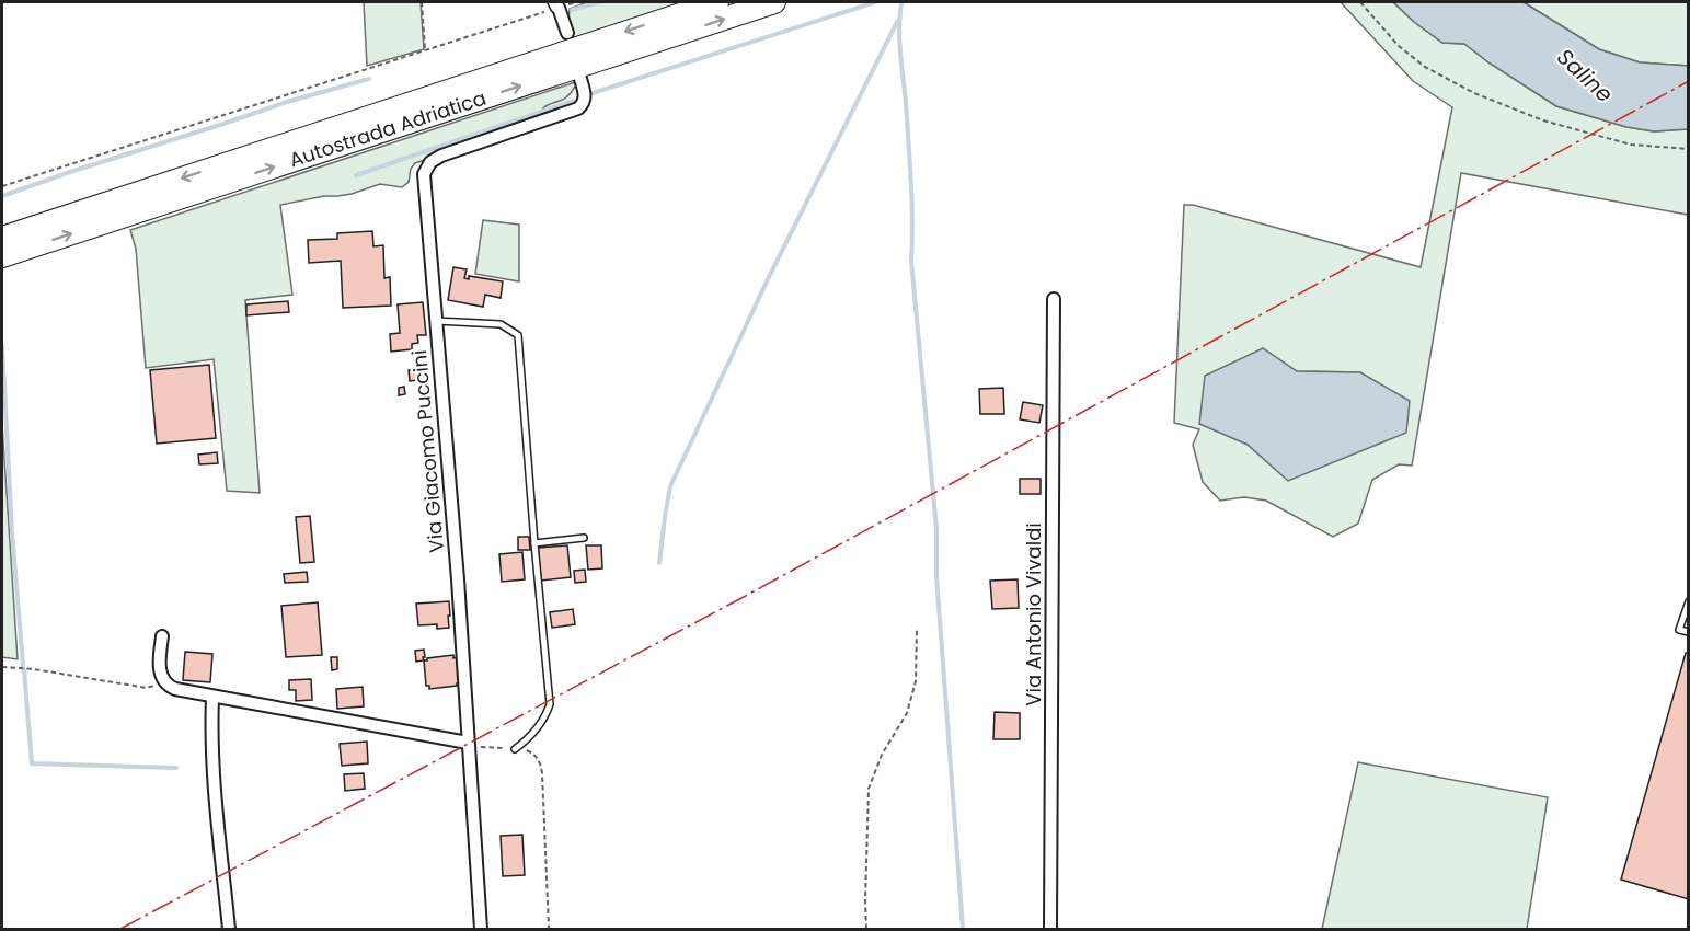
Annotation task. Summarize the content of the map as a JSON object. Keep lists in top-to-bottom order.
{
  "streets": {
    "highway": ["Autostrada Adriatica"],
    "street": ["Via Giacomo Puccini", "Via Antonio Vivaldi"]
  },
  "water": ["Saline"]
}
